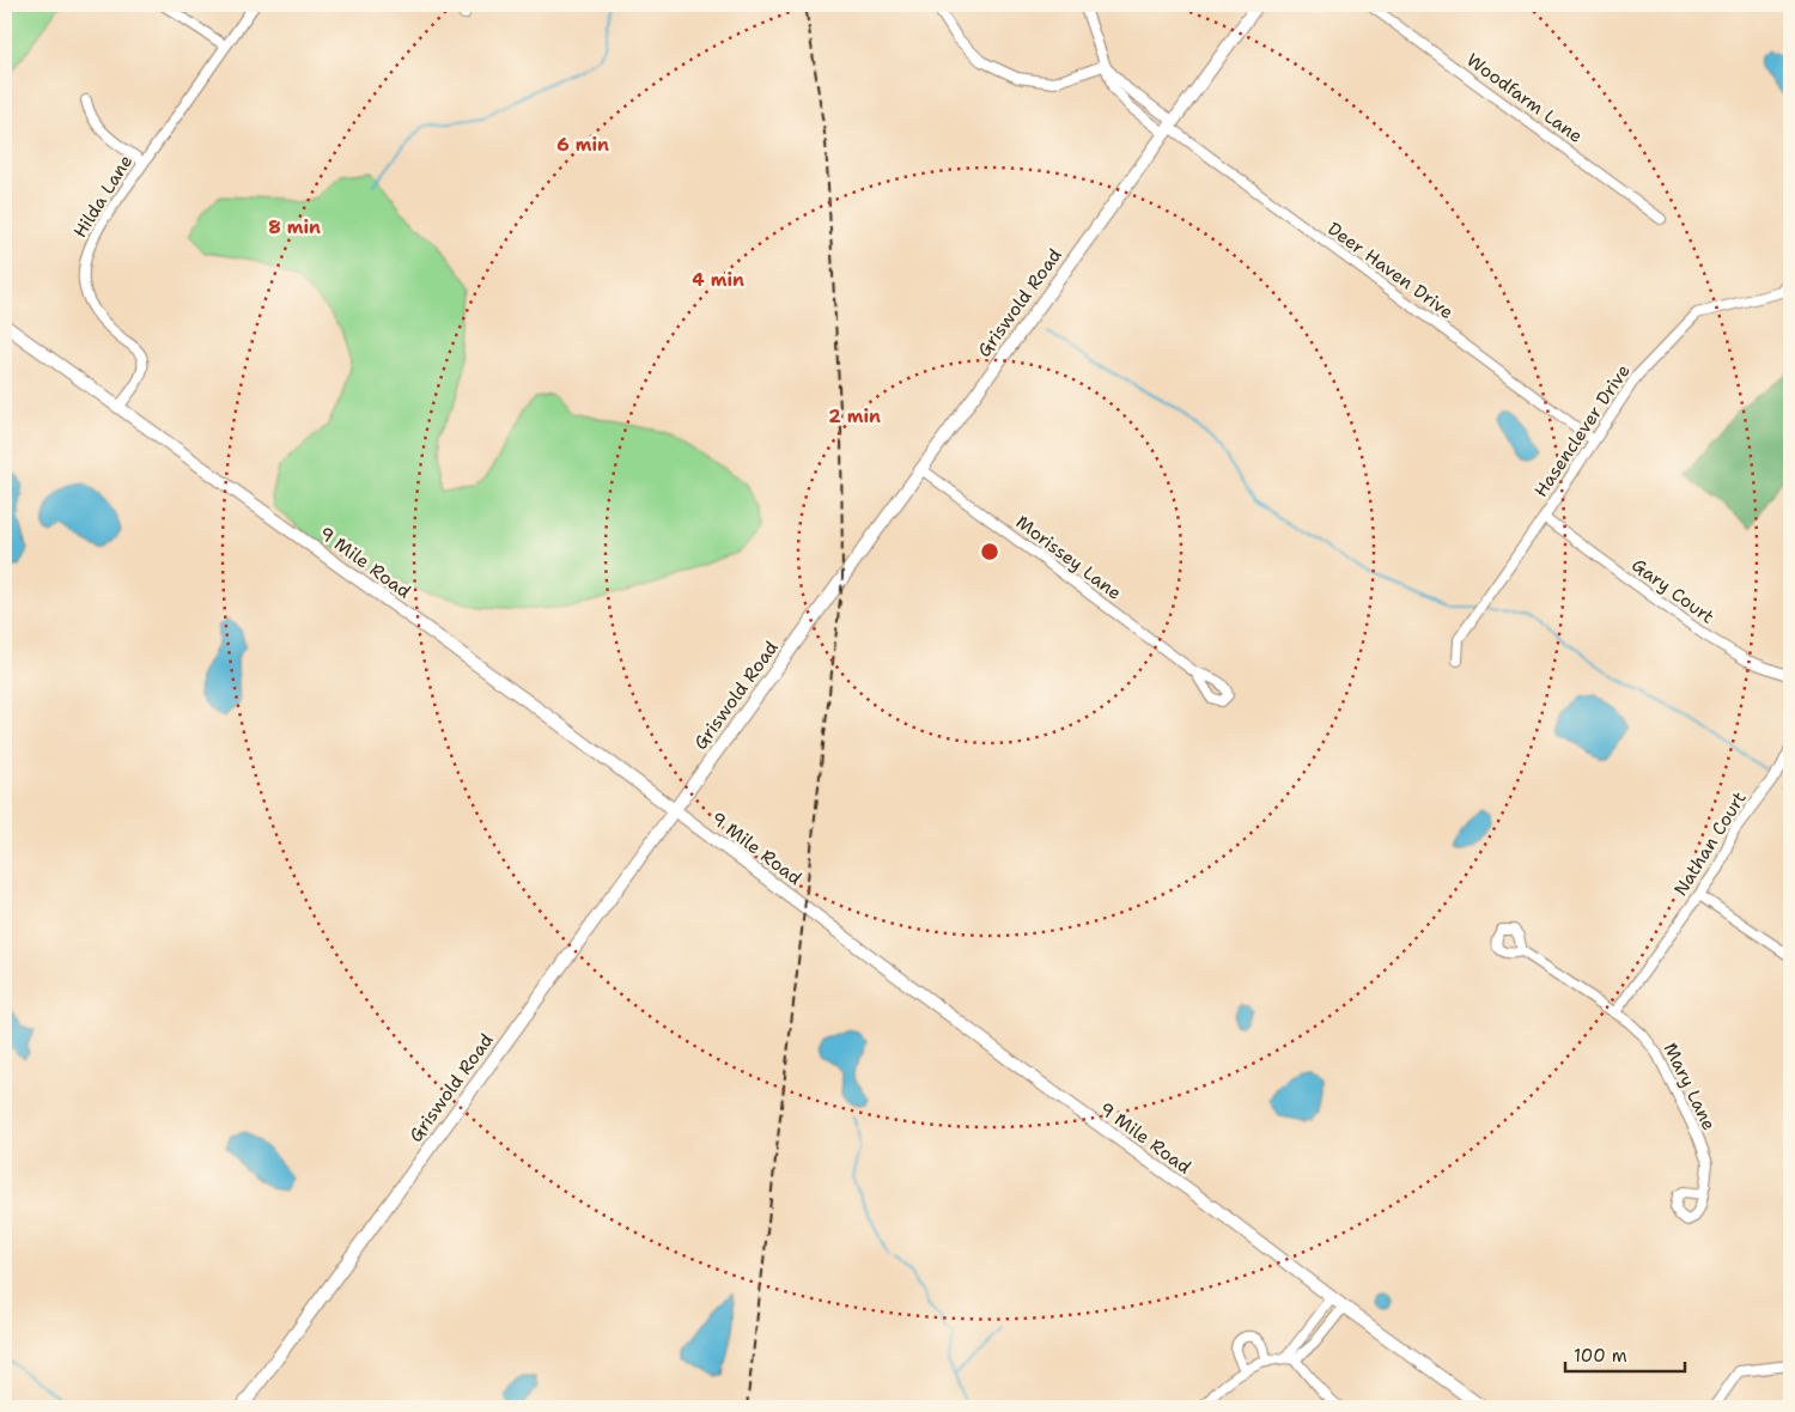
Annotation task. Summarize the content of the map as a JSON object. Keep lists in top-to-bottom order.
{
  "streets": {
    "street": [
      "Woodfarm Lane",
      "Hilda Lane",
      "Deer Haven Drive",
      "Griswold Road",
      "Hasenclever Drive",
      "Morissey Lane",
      "9 Mile Road",
      "Gary Court",
      "Nathan Court",
      "Mary Lane"
    ]
  },
  "crossings": [
    ["Hilda Lane", "9 Mile Road"],
    ["Deer Haven Drive", "Griswold Road"],
    ["Deer Haven Drive", "Hasenclever Drive"],
    ["Griswold Road", "Morissey Lane"],
    ["Griswold Road", "9 Mile Road"],
    ["Hasenclever Drive", "Gary Court"],
    ["Nathan Court", "Mary Lane"]
  ],
  "scale_bar": "100 m",
  "rings": [
    "6 min",
    "8 min",
    "4 min",
    "2 min"
  ]
}
